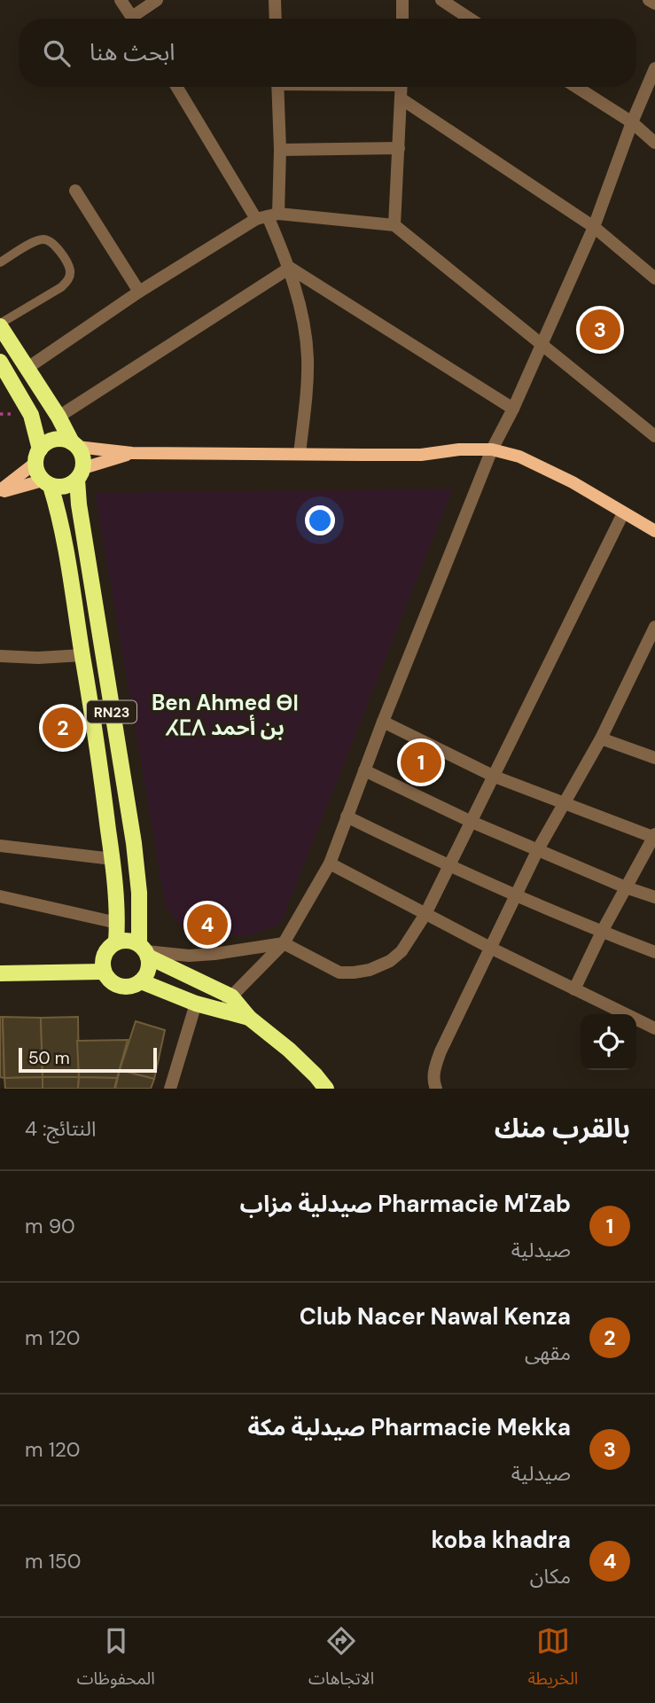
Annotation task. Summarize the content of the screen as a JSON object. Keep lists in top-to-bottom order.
{
  "streets": {
    "main road": ["RN23"]
  },
  "districts": ["Ben Ahmed ⴱⵏ ⵃⵎⴷ بن أحمد"],
  "scale_bar": "50 m",
  "page": {
    "search": "ابحث هنا",
    "pins": [
      "3",
      "2",
      "1",
      "4"
    ],
    "scale": "50 m",
    "heading": ["بالقرب منك", "النتائج: 4"],
    "list": [
      {
        "mark": "1",
        "name": "Pharmacie M'Zab صيدلية مزاب",
        "note": "صيدلية",
        "value": "90 m"
      },
      {
        "mark": "2",
        "name": "Club Nacer Nawal Kenza",
        "note": "مقهى",
        "value": "120 m"
      },
      {
        "mark": "3",
        "name": "Pharmacie Mekka صيدلية مكة",
        "note": "صيدلية",
        "value": "120 m"
      },
      {
        "mark": "4",
        "name": "koba khadra",
        "note": "مكان",
        "value": "150 m"
      }
    ],
    "nav": ["الخريطة", "الاتجاهات", "المحفوظات"]
  }
}
